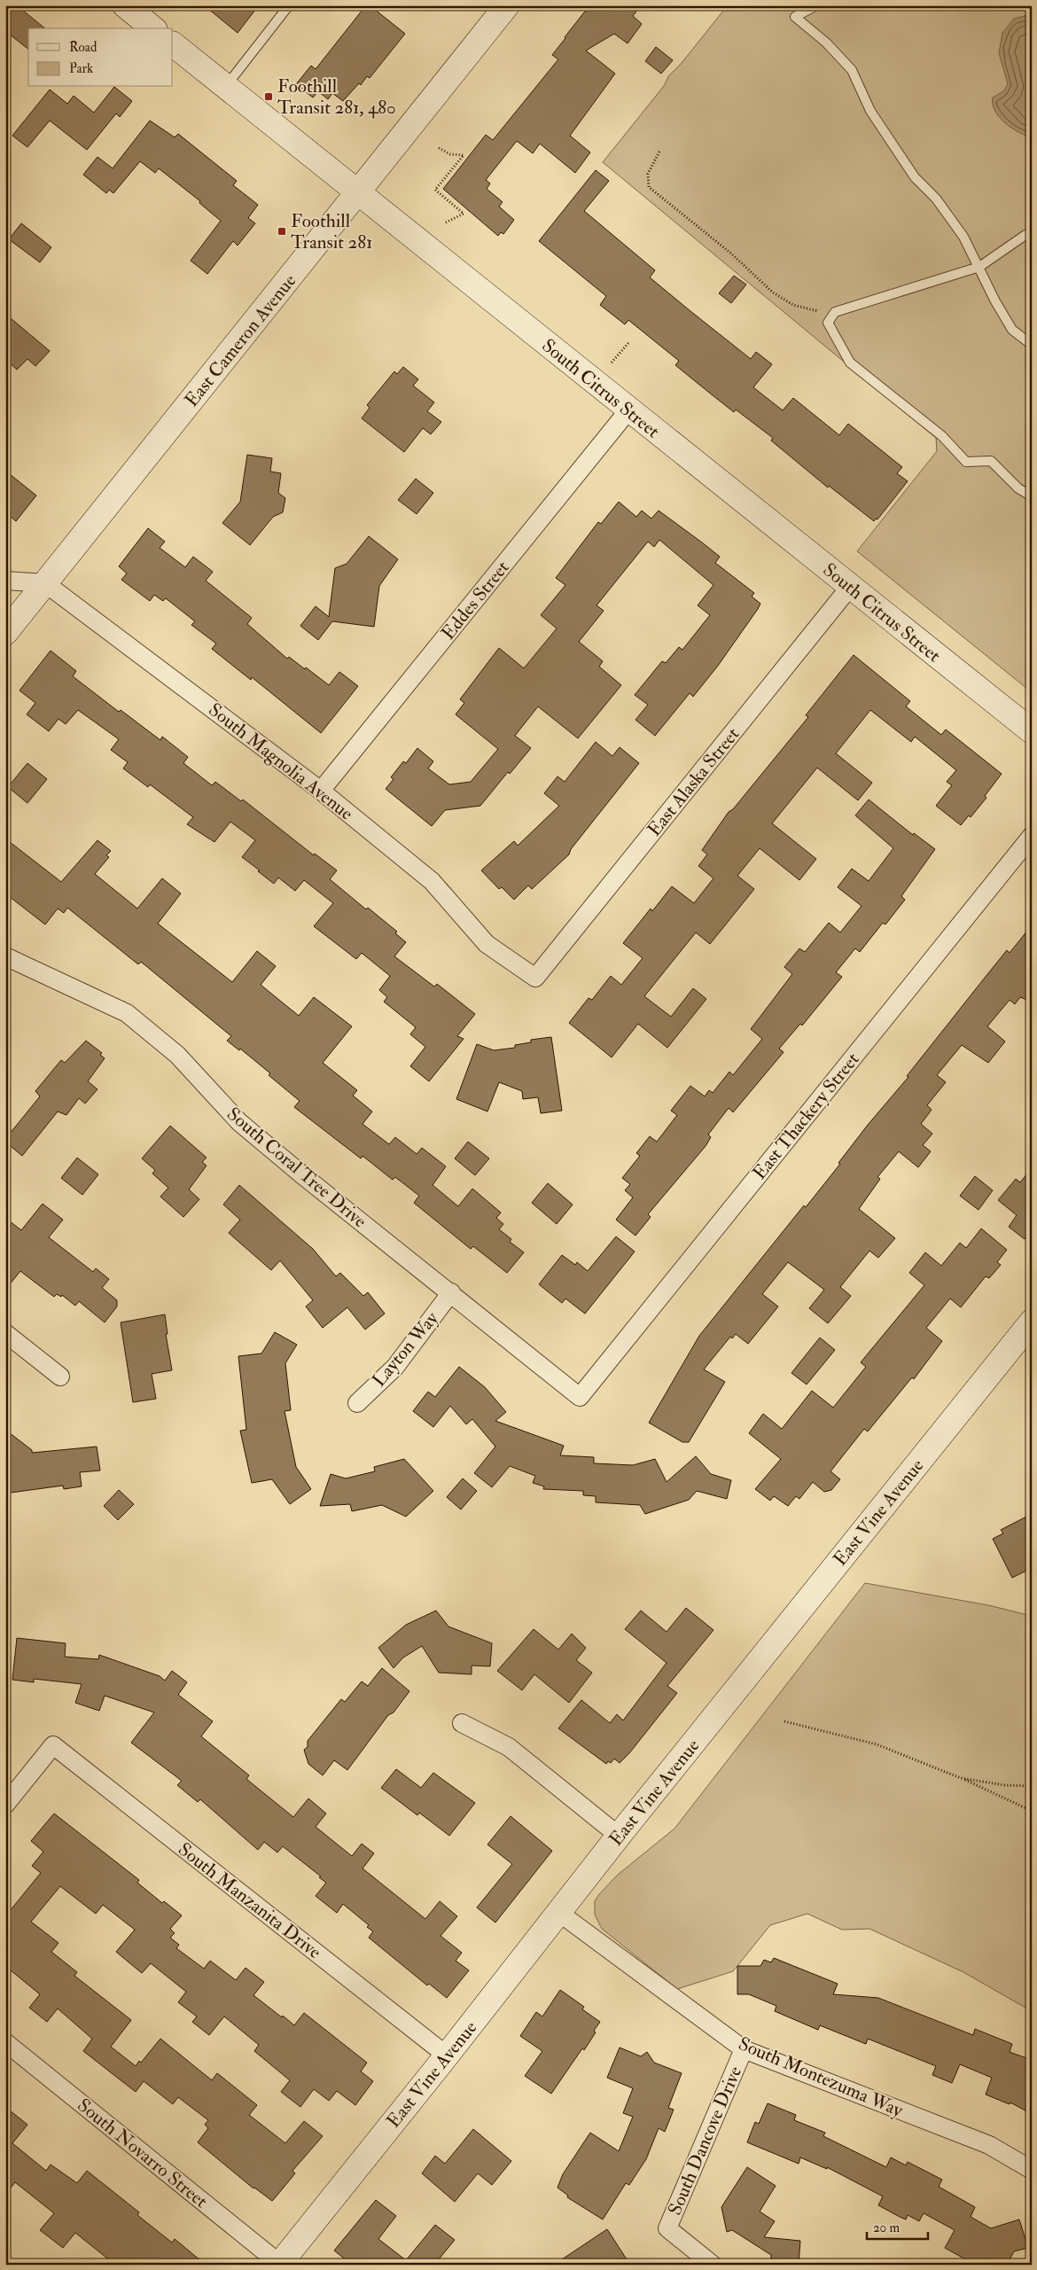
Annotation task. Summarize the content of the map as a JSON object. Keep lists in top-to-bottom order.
{
  "streets": {
    "street": [
      "East Cameron Avenue",
      "South Citrus Street",
      "Eddes Street",
      "South Magnolia Avenue",
      "East Alaska Street",
      "East Thackery Street",
      "South Coral Tree Drive",
      "Layton Way",
      "East Vine Avenue",
      "South Manzanita Drive",
      "South Montezuma Way",
      "South Dancove Drive",
      "South Novarro Street"
    ]
  },
  "crossings": [
    ["East Cameron Avenue", "South Citrus Street"],
    ["East Cameron Avenue", "South Magnolia Avenue"],
    ["South Citrus Street", "Eddes Street"],
    ["South Citrus Street", "East Alaska Street"],
    ["Eddes Street", "South Magnolia Avenue"],
    ["South Magnolia Avenue", "East Alaska Street"],
    ["East Thackery Street", "South Coral Tree Drive"],
    ["South Coral Tree Drive", "Layton Way"],
    ["East Vine Avenue", "South Manzanita Drive"],
    ["East Vine Avenue", "South Montezuma Way"],
    ["East Vine Avenue", "South Novarro Street"],
    ["South Montezuma Way", "South Dancove Drive"]
  ],
  "places": {
    "transit": ["Foothill Transit 281, 480", "Foothill Transit 281"]
  },
  "legend": ["Road", "Park"],
  "scale_bar": "20 m"
}
